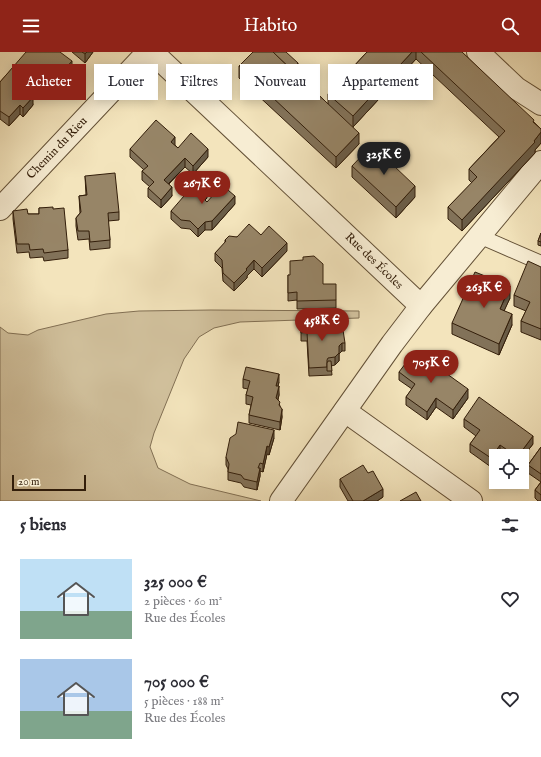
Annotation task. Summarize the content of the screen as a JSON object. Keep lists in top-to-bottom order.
{
  "streets": {
    "street": ["Chemin du Rieu", "Rue des Écoles"]
  },
  "scale_bar": "20 m",
  "page": {
    "header": "Habito",
    "chip": [
      "Acheter",
      "Louer",
      "Filtres",
      "Nouveau",
      "Appartement"
    ],
    "price": [
      "325K €",
      "267K €",
      "263K €",
      "458K €",
      "705K €"
    ],
    "scale": "20 m",
    "heading": "5 biens",
    "list": [
      {
        "name": "325 000 €",
        "note": "2 pièces · 60 m² · Rue des Écoles"
      },
      {
        "name": "705 000 €",
        "note": "5 pièces · 188 m² · Rue des Écoles"
      }
    ]
  }
}
